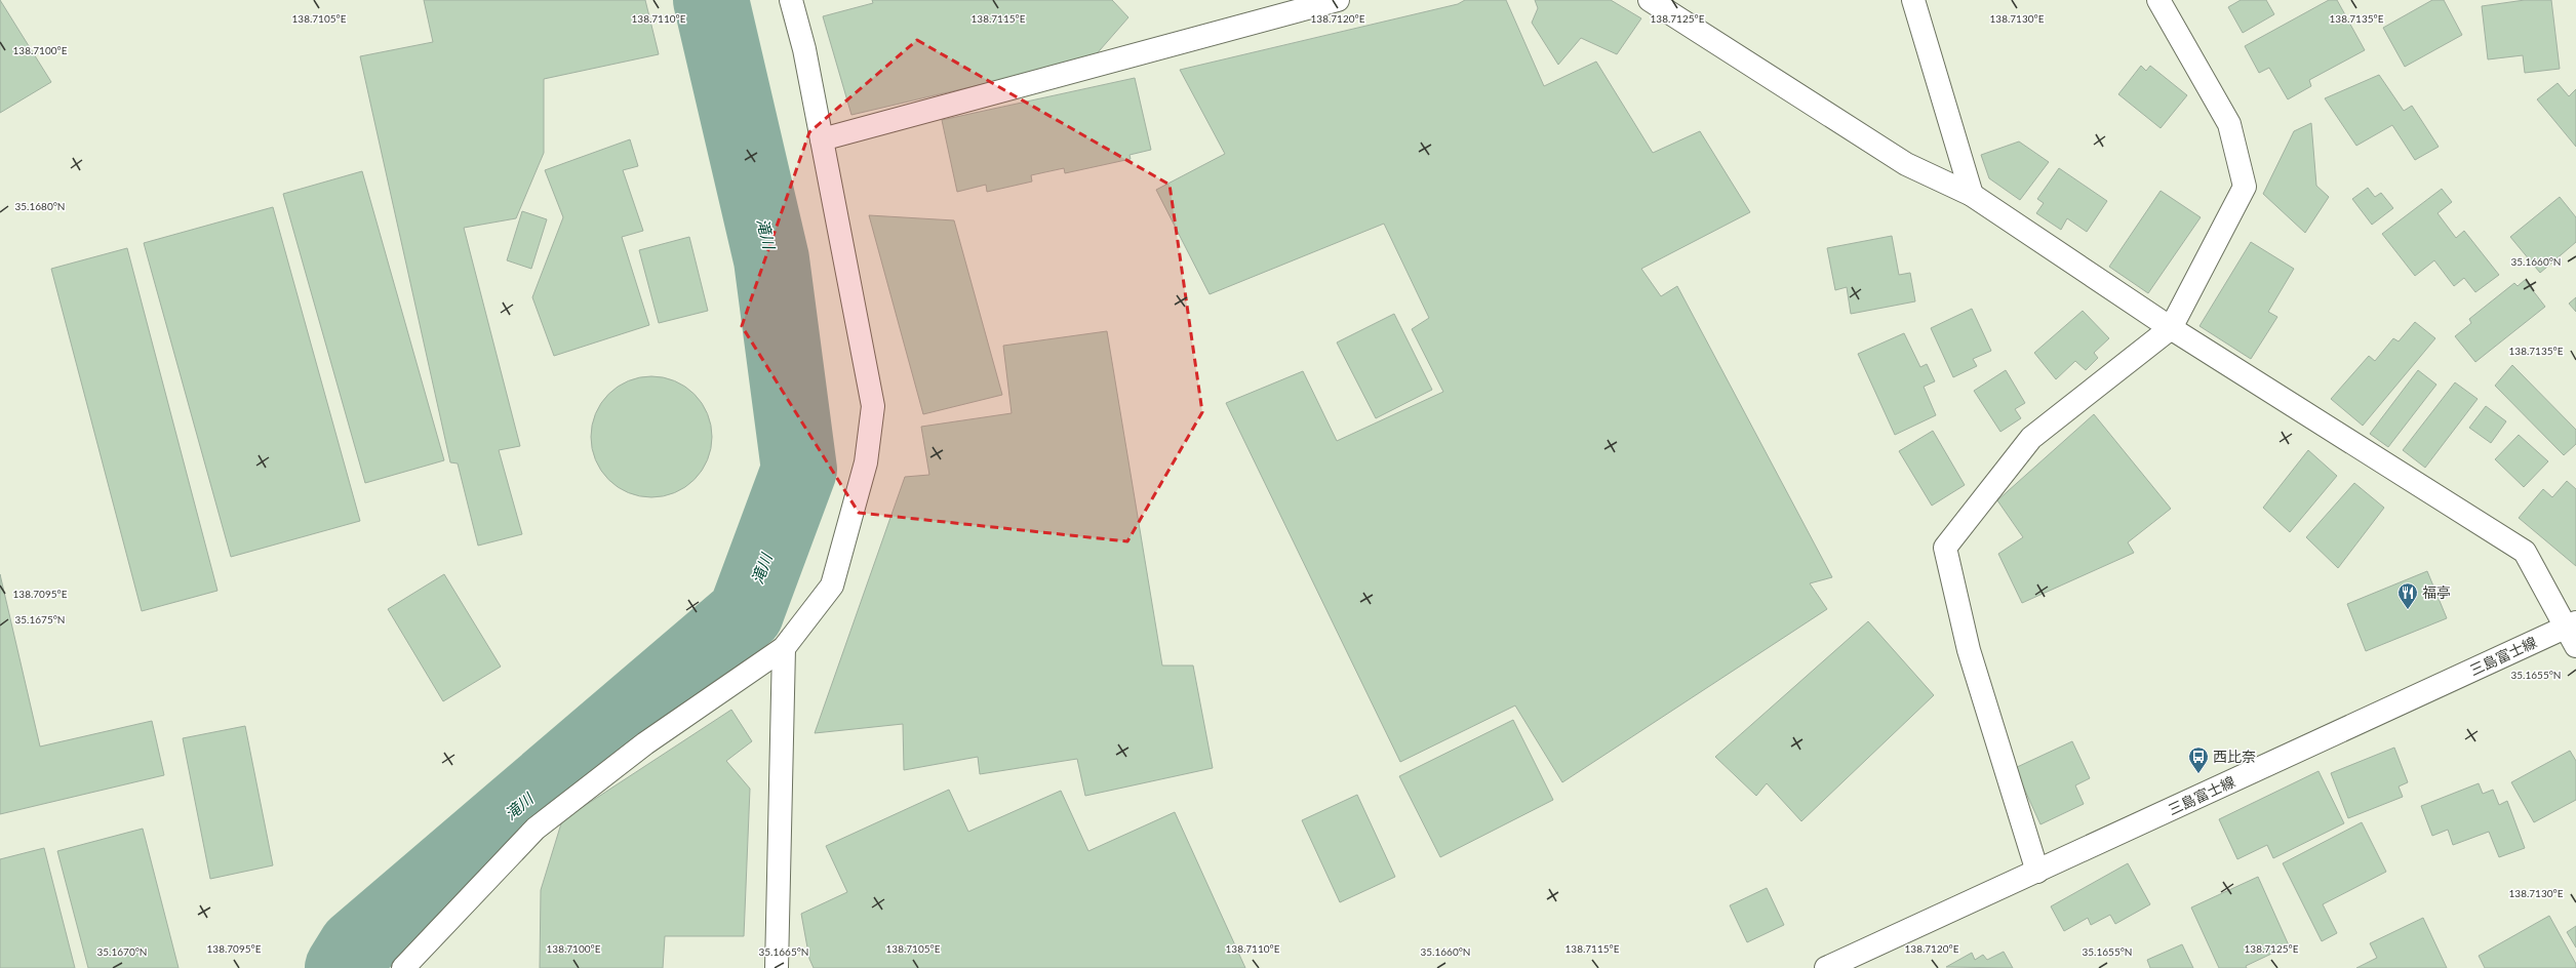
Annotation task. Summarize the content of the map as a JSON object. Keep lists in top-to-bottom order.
{
  "streets": {
    "street": ["三島富士線"]
  },
  "water": ["滝川"],
  "places": {
    "restaurant": ["福亭"],
    "bus stop": ["西比奈"]
  },
  "coordinates": [
    "138.7105°E",
    "138.7110°E",
    "138.7115°E",
    "138.7120°E",
    "138.7125°E",
    "138.7130°E",
    "138.7135°E",
    "138.7100°E",
    "35.1680°N",
    "35.1660°N",
    "138.7095°E",
    "35.1675°N",
    "35.1655°N",
    "35.1670°N",
    "35.1665°N"
  ]
}
